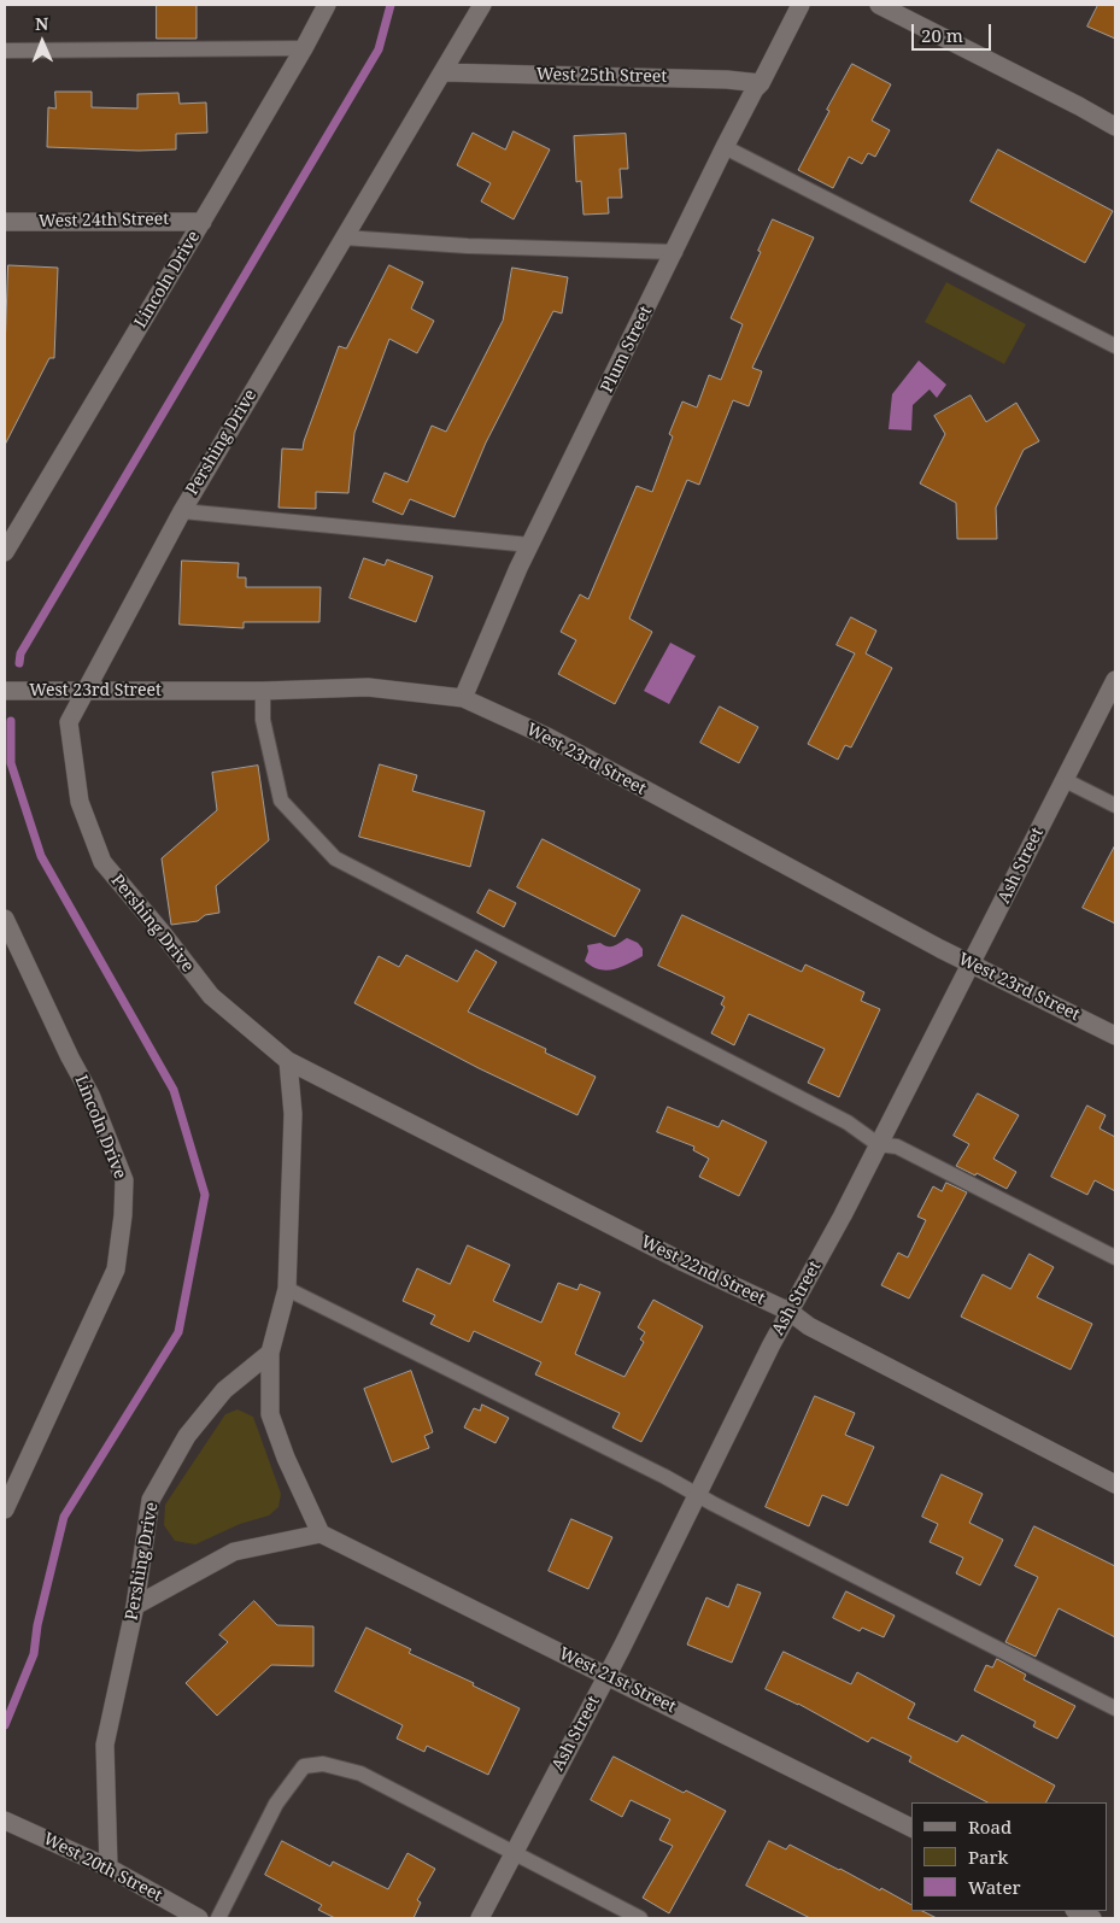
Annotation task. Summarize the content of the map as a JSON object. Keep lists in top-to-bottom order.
{
  "streets": {
    "street": [
      "West 25th Street",
      "West 24th Street",
      "Lincoln Drive",
      "Plum Street",
      "Pershing Drive",
      "West 23rd Street",
      "Ash Street",
      "West 22nd Street",
      "West 21st Street",
      "West 20th Street"
    ]
  },
  "crossings": [
    ["West 25th Street", "Plum Street"],
    ["West 25th Street", "Pershing Drive"],
    ["West 24th Street", "Lincoln Drive"],
    ["Plum Street", "West 23rd Street"],
    ["Pershing Drive", "West 23rd Street"],
    ["Pershing Drive", "West 22nd Street"],
    ["Pershing Drive", "West 20th Street"],
    ["West 23rd Street", "Ash Street"],
    ["Ash Street", "West 22nd Street"],
    ["Ash Street", "West 21st Street"]
  ],
  "legend": ["Road", "Park", "Water"],
  "scale_bar": "20 m",
  "north": "top"
}
